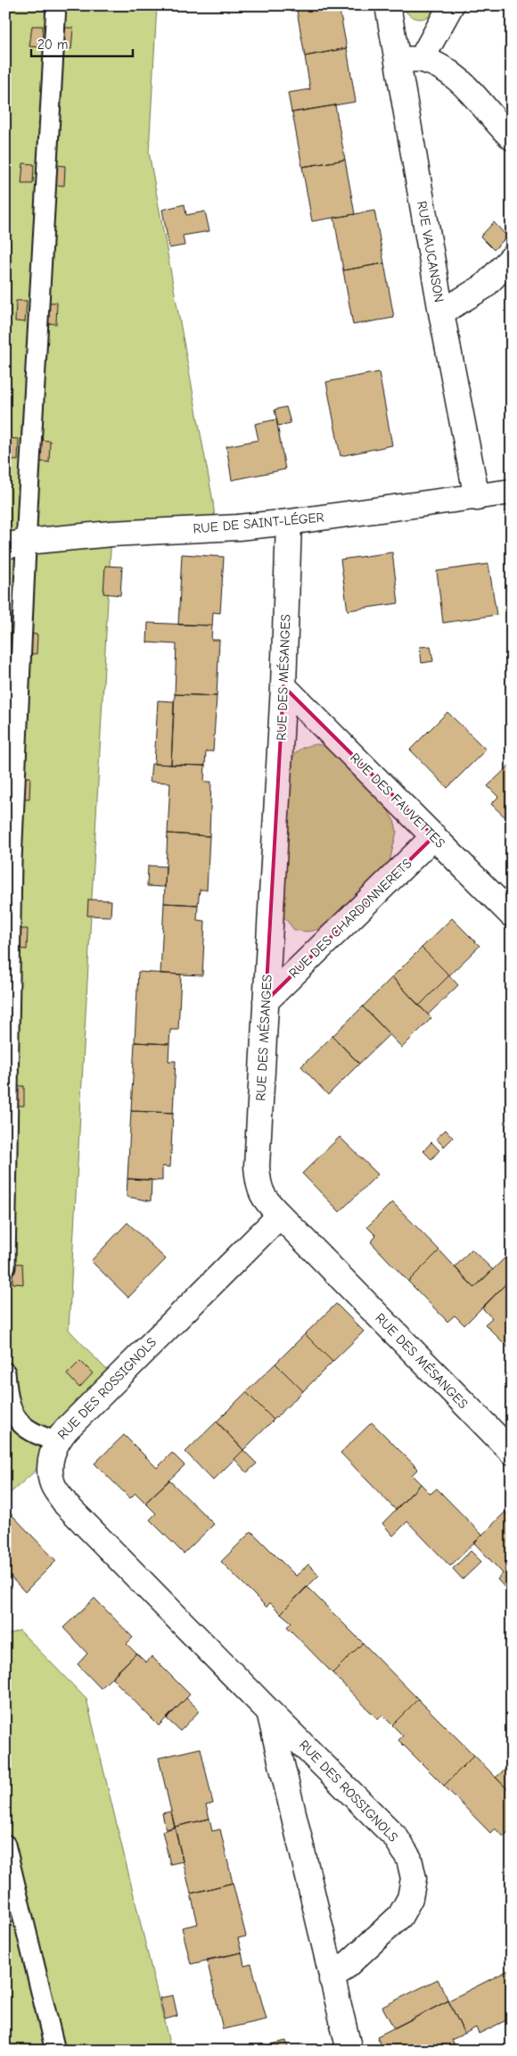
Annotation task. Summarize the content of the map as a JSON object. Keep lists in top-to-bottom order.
{
  "streets": {
    "street": [
      "RUE VAUCANSON",
      "RUE DE SAINT-LÉGER",
      "RUE DES MÉSANGES",
      "RUE DES FAUVETTES",
      "RUE DES CHARDONNERETS",
      "RUE DES ROSSIGNOLS"
    ]
  },
  "crossings": [
    ["RUE VAUCANSON", "RUE DE SAINT-LÉGER"],
    ["RUE DE SAINT-LÉGER", "RUE DES MÉSANGES"],
    ["RUE DES MÉSANGES", "RUE DES FAUVETTES"],
    ["RUE DES MÉSANGES", "RUE DES CHARDONNERETS"],
    ["RUE DES MÉSANGES", "RUE DES ROSSIGNOLS"],
    ["RUE DES FAUVETTES", "RUE DES CHARDONNERETS"]
  ],
  "scale_bar": "20 m"
}
